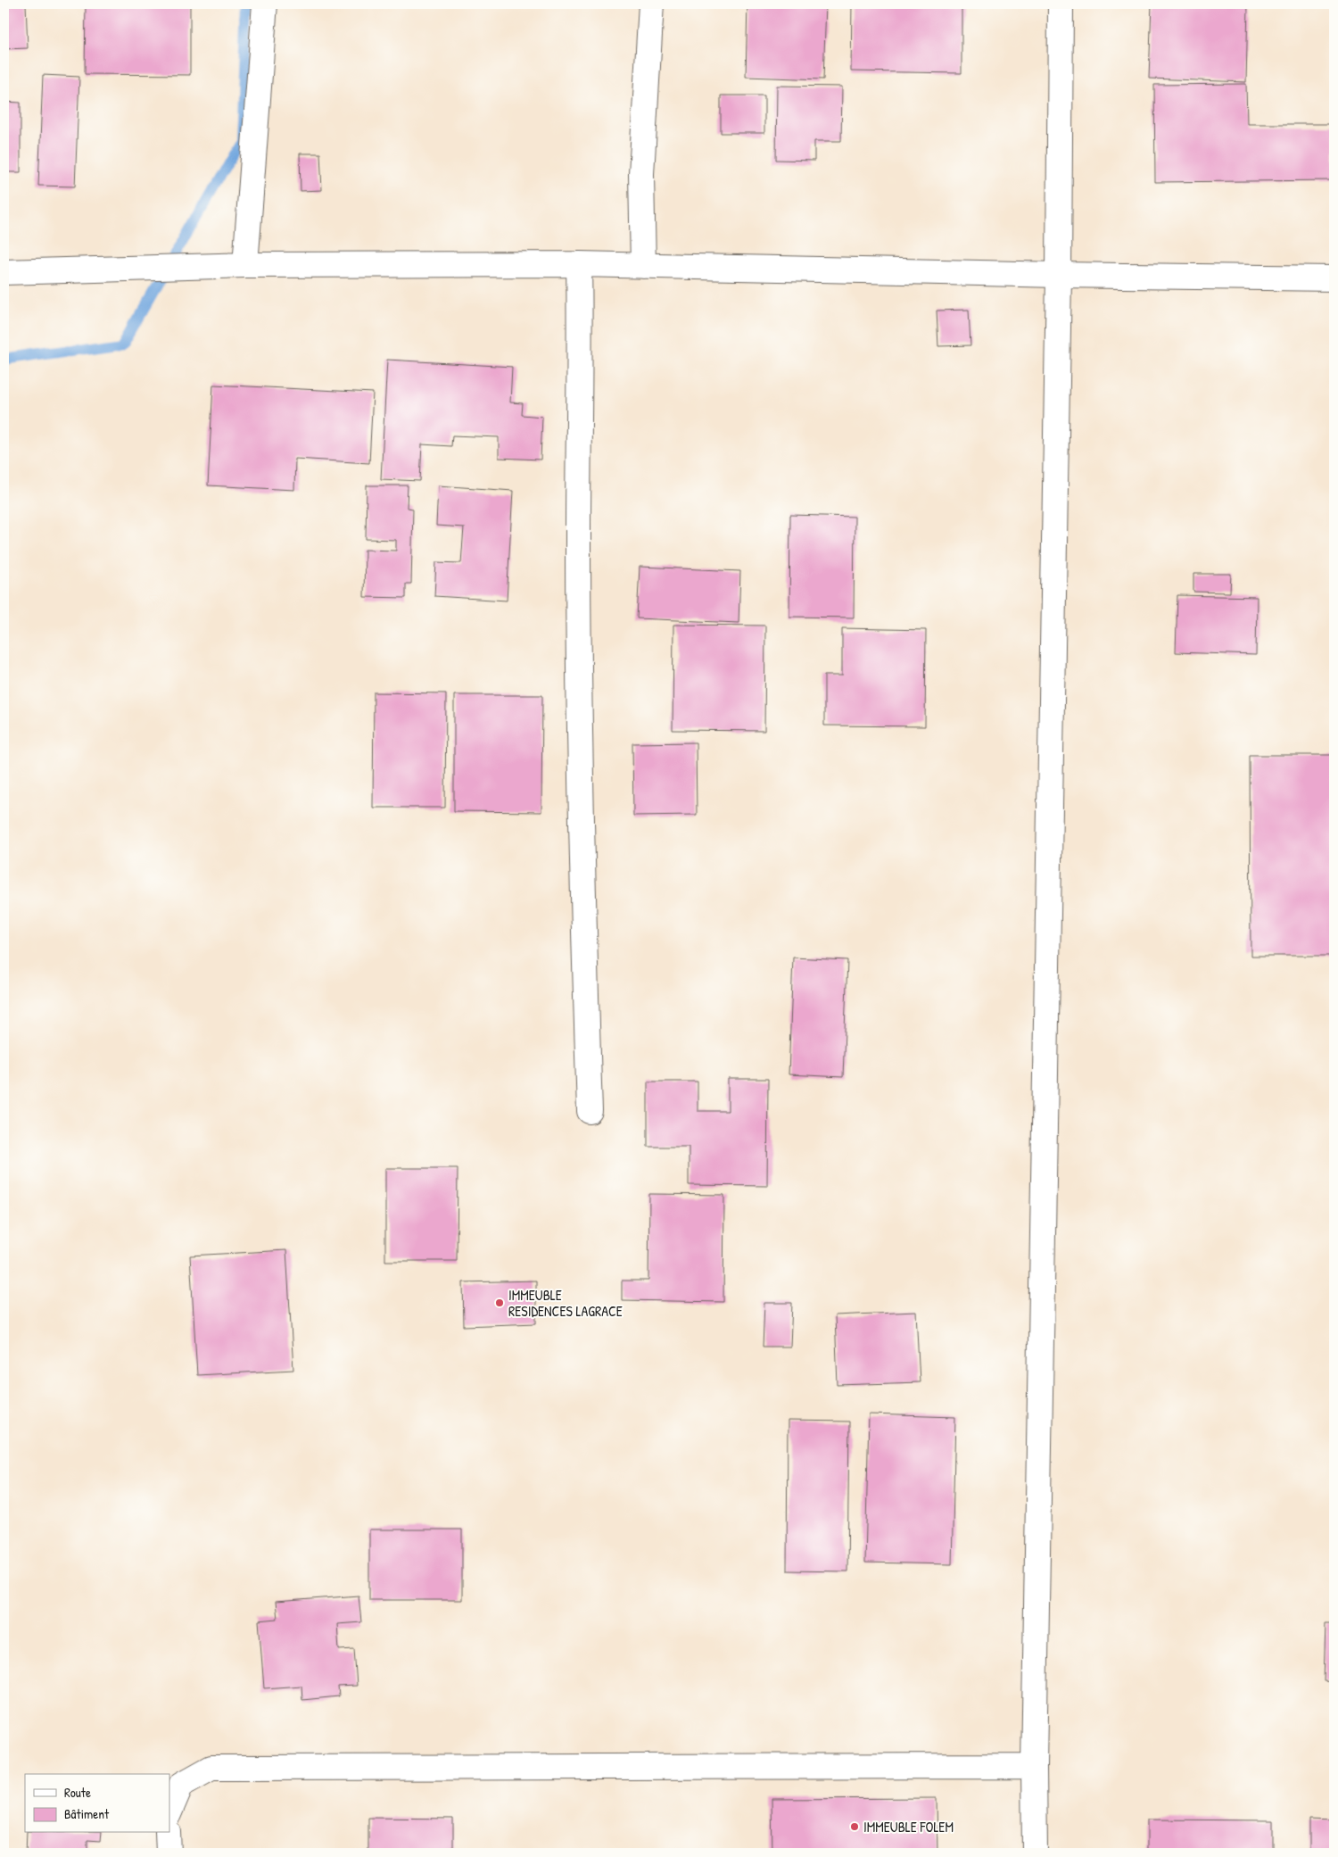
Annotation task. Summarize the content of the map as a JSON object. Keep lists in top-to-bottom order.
{
  "places": ["IMMEUBLE RESIDENCES LAGRACE", "IMMEUBLE FOLEM"],
  "legend": ["Route", "Bâtiment"]
}
